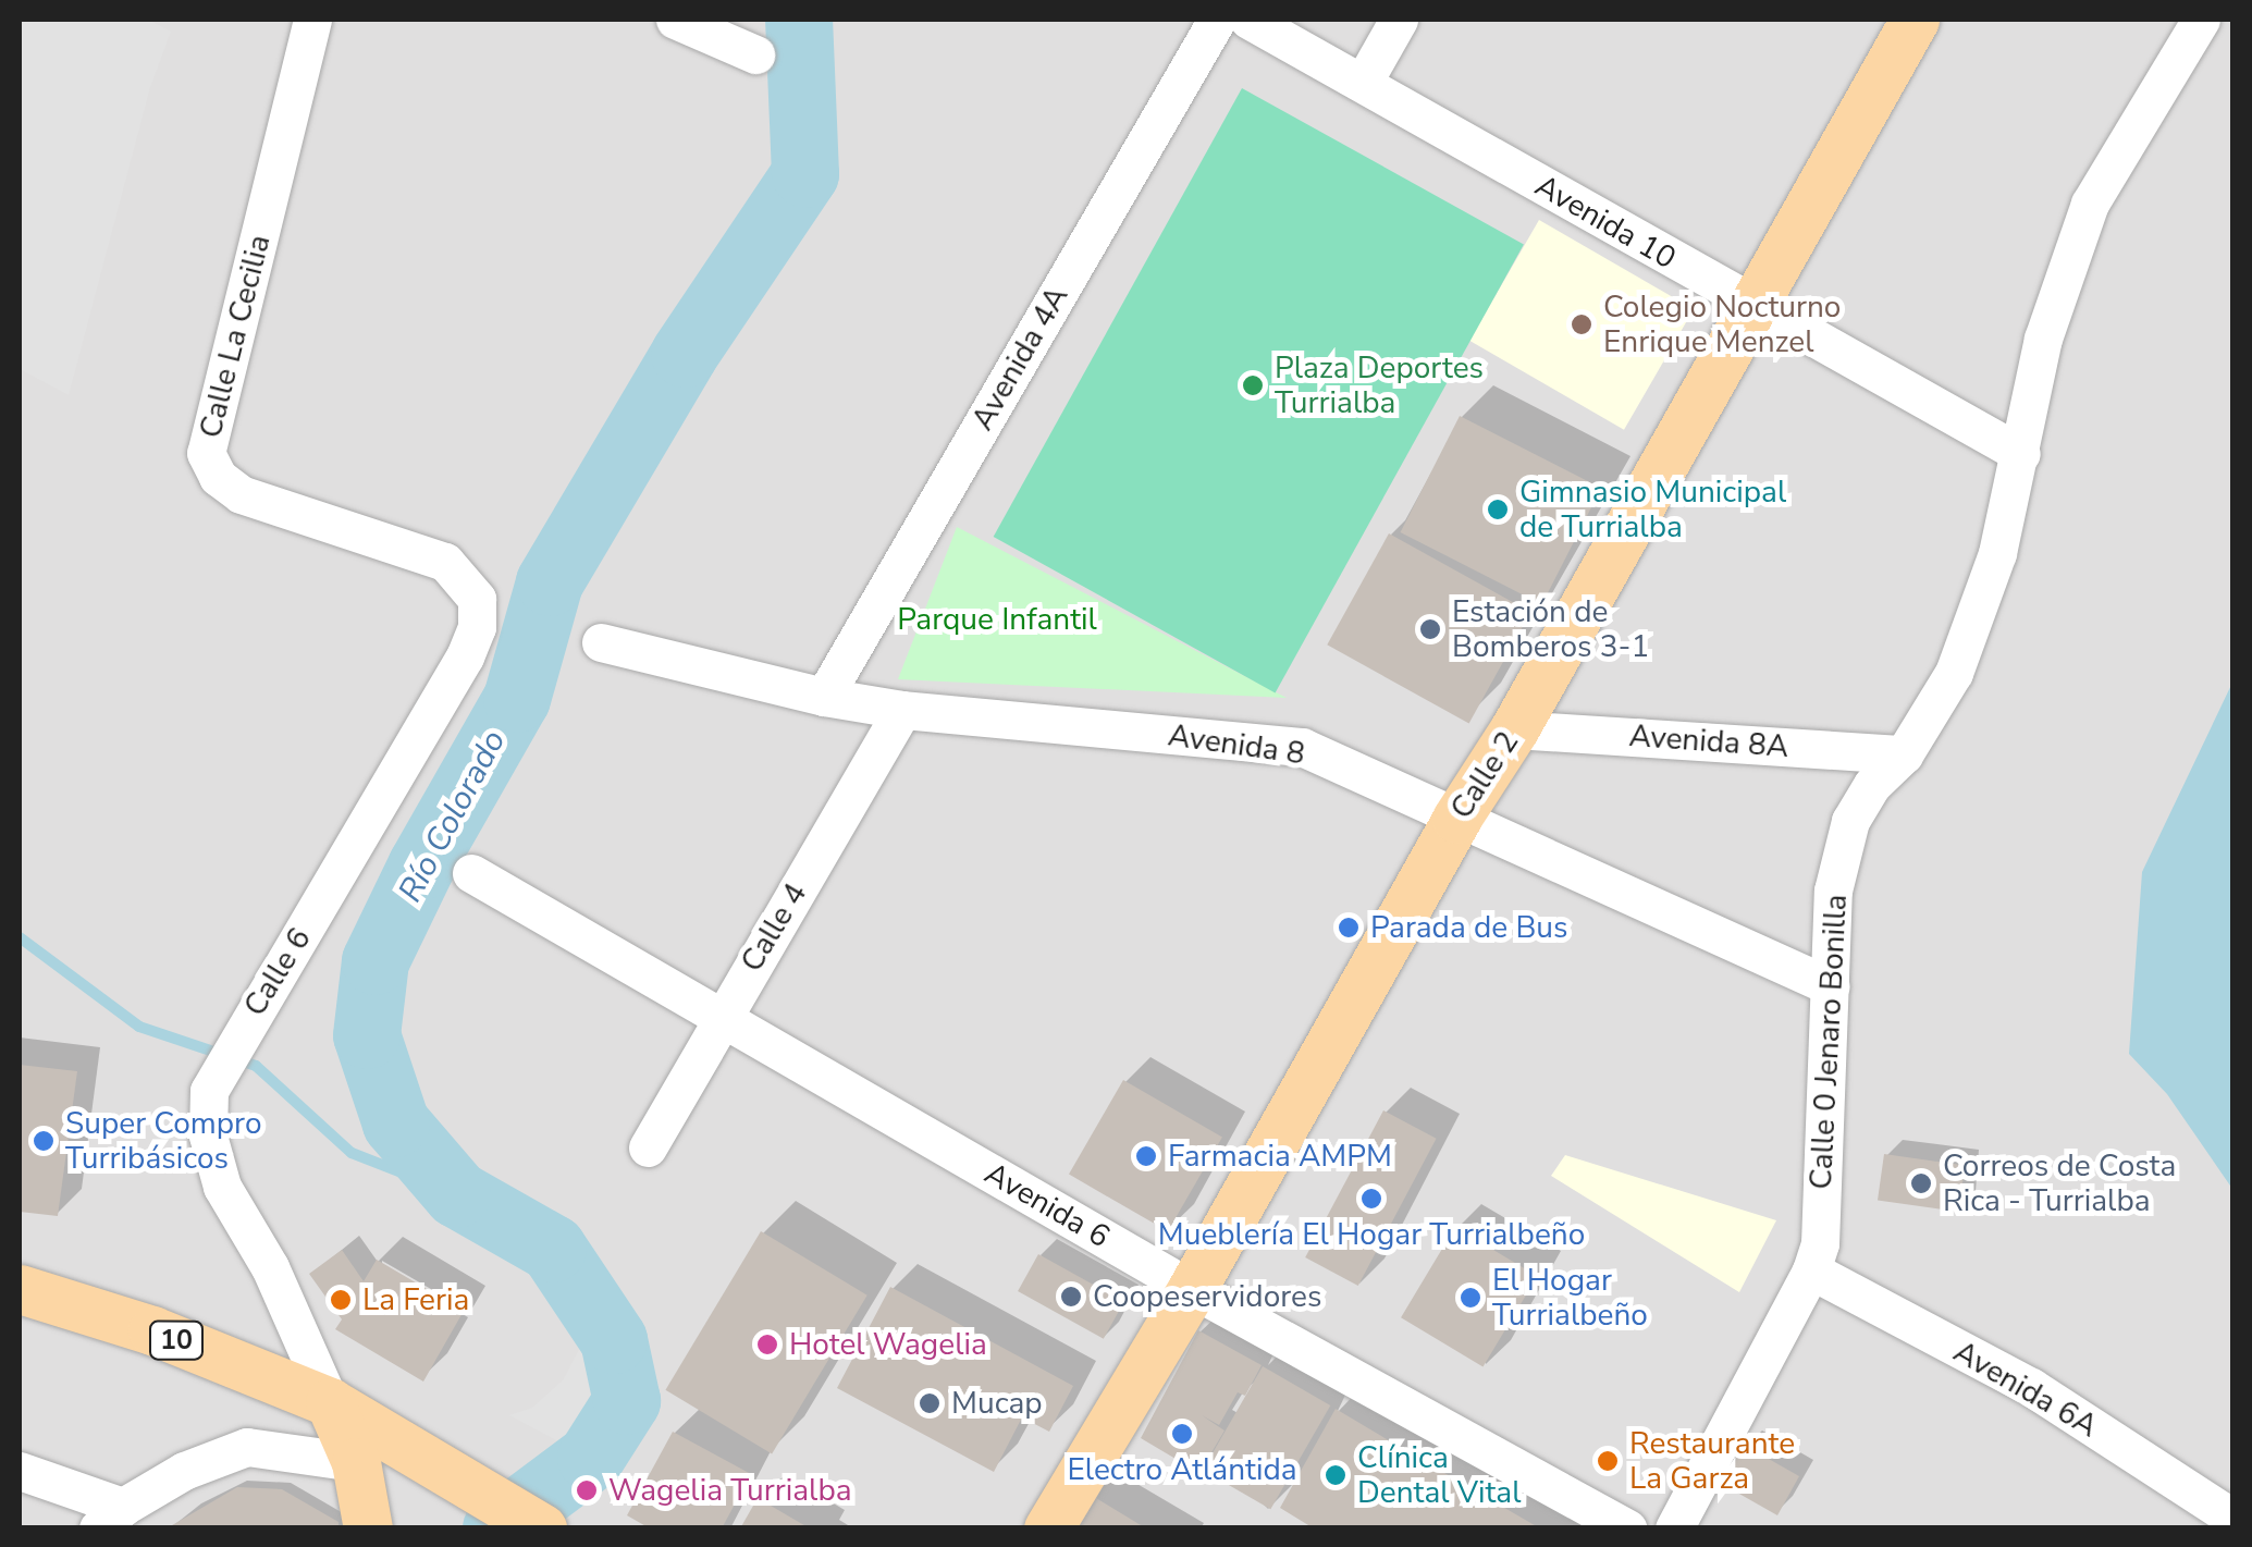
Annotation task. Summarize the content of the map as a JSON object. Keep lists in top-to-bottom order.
{
  "streets": {
    "main road": ["Calle 2", "10"],
    "street": [
      "Avenida 10",
      "Calle La Cecilia",
      "Avenida 4A",
      "Avenida 8A",
      "Avenida 8",
      "Calle 4",
      "Calle 6",
      "Calle 0 Jenaro Bonilla",
      "Avenida 6",
      "Avenida 6A"
    ]
  },
  "crossings": [
    ["Avenida 10", "Calle 2"],
    ["Avenida 10", "Calle 0 Jenaro Bonilla"],
    ["Calle La Cecilia", "Calle 6"],
    ["Avenida 4A", "Avenida 8"],
    ["Avenida 8A", "Calle 2"],
    ["Avenida 8A", "Calle 0 Jenaro Bonilla"],
    ["Avenida 8", "Calle 2"],
    ["Avenida 8", "Calle 4"],
    ["Avenida 8", "Calle 0 Jenaro Bonilla"],
    ["Calle 2", "Avenida 6"],
    ["Calle 4", "Avenida 6"],
    ["Calle 6", "10"],
    ["Calle 0 Jenaro Bonilla", "Avenida 6A"]
  ],
  "water": ["Río Colorado"],
  "parks": ["Parque Infantil"],
  "places": [
    "Colegio Nocturno Enrique Menzel",
    "Plaza Deportes Turrialba",
    "Gimnasio Municipal de Turrialba",
    "Estación de Bomberos 3-1",
    "Parada de Bus",
    "Super Compro Turribásicos",
    "Farmacia AMPM",
    "Correos de Costa Rica - Turrialba",
    "Mueblería El Hogar Turrialbeño",
    "Coopeservidores",
    "El Hogar Turrialbeño",
    "La Feria",
    "Hotel Wagelia",
    "Mucap",
    "Electro Atlántida",
    "Restaurante La Garza",
    "Clínica Dental Vital",
    "Wagelia Turrialba"
  ]
}
